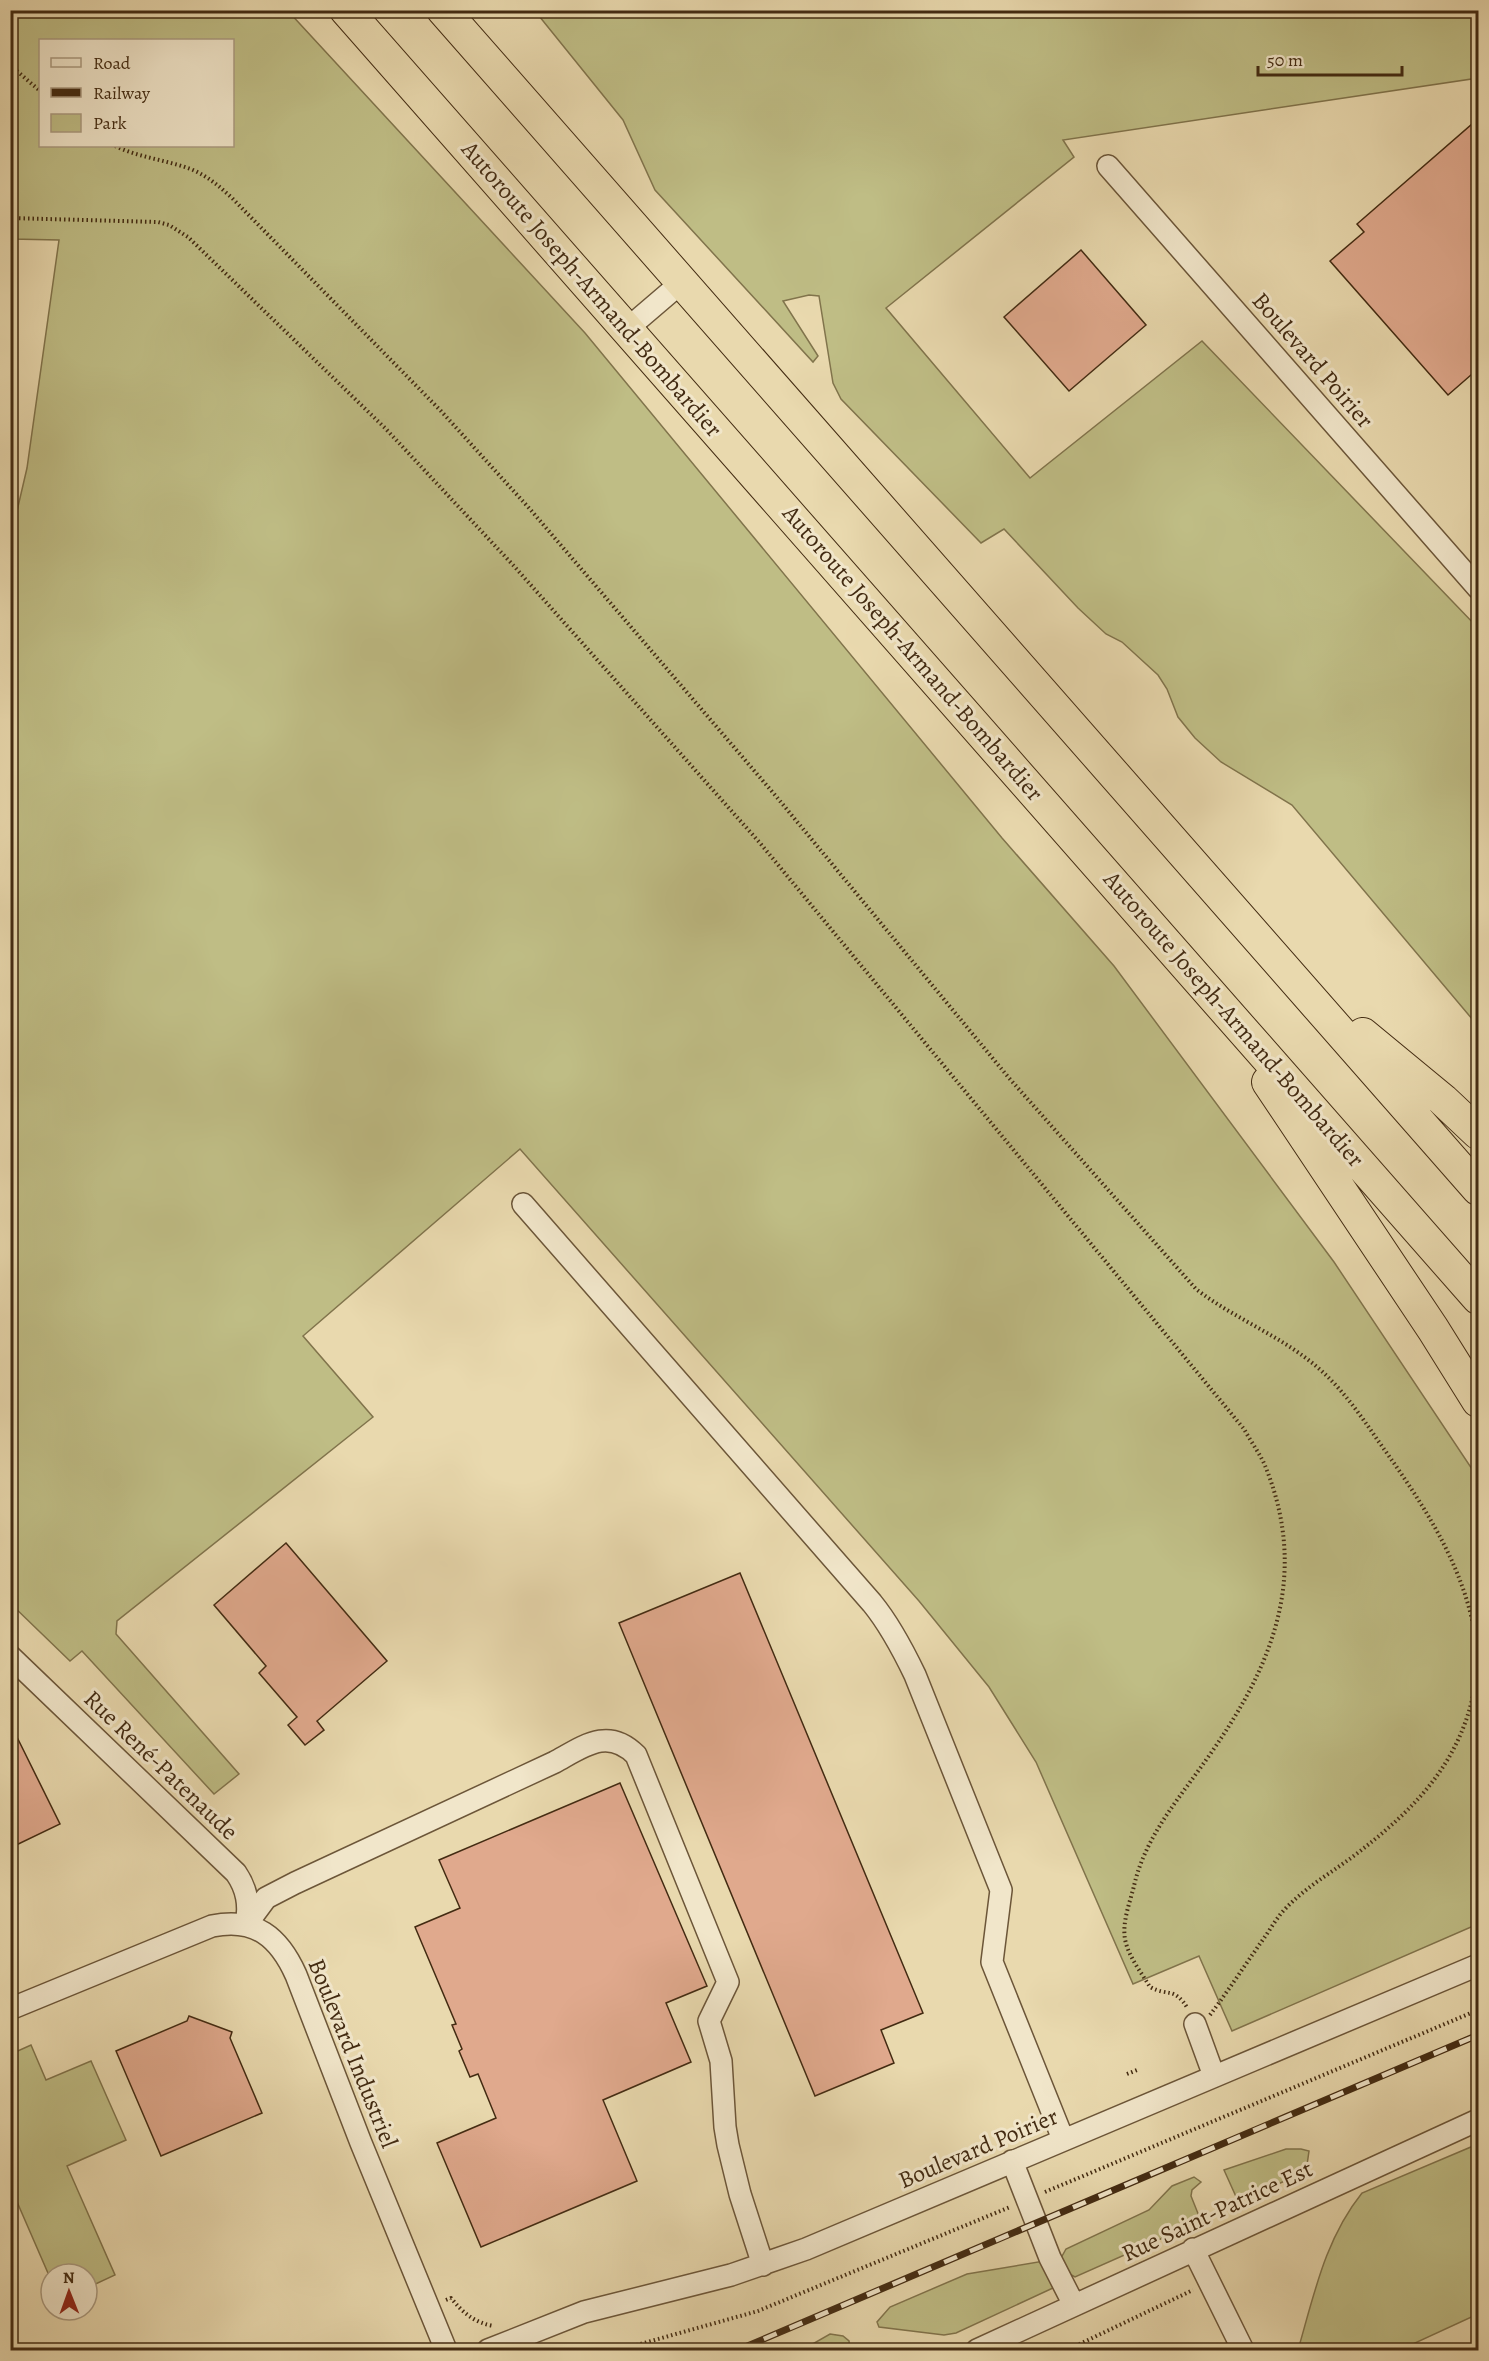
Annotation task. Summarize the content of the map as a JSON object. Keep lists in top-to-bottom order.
{
  "streets": {
    "highway": ["Autoroute Joseph-Armand-Bombardier"],
    "street": [
      "Boulevard Poirier",
      "Rue René-Patenaude",
      "Boulevard Industriel",
      "Rue Saint-Patrice Est"
    ]
  },
  "crossings": [
    ["Rue René-Patenaude", "Boulevard Industriel"]
  ],
  "legend": ["Road", "Railway", "Park"],
  "scale_bar": "50 m",
  "north": "top"
}
